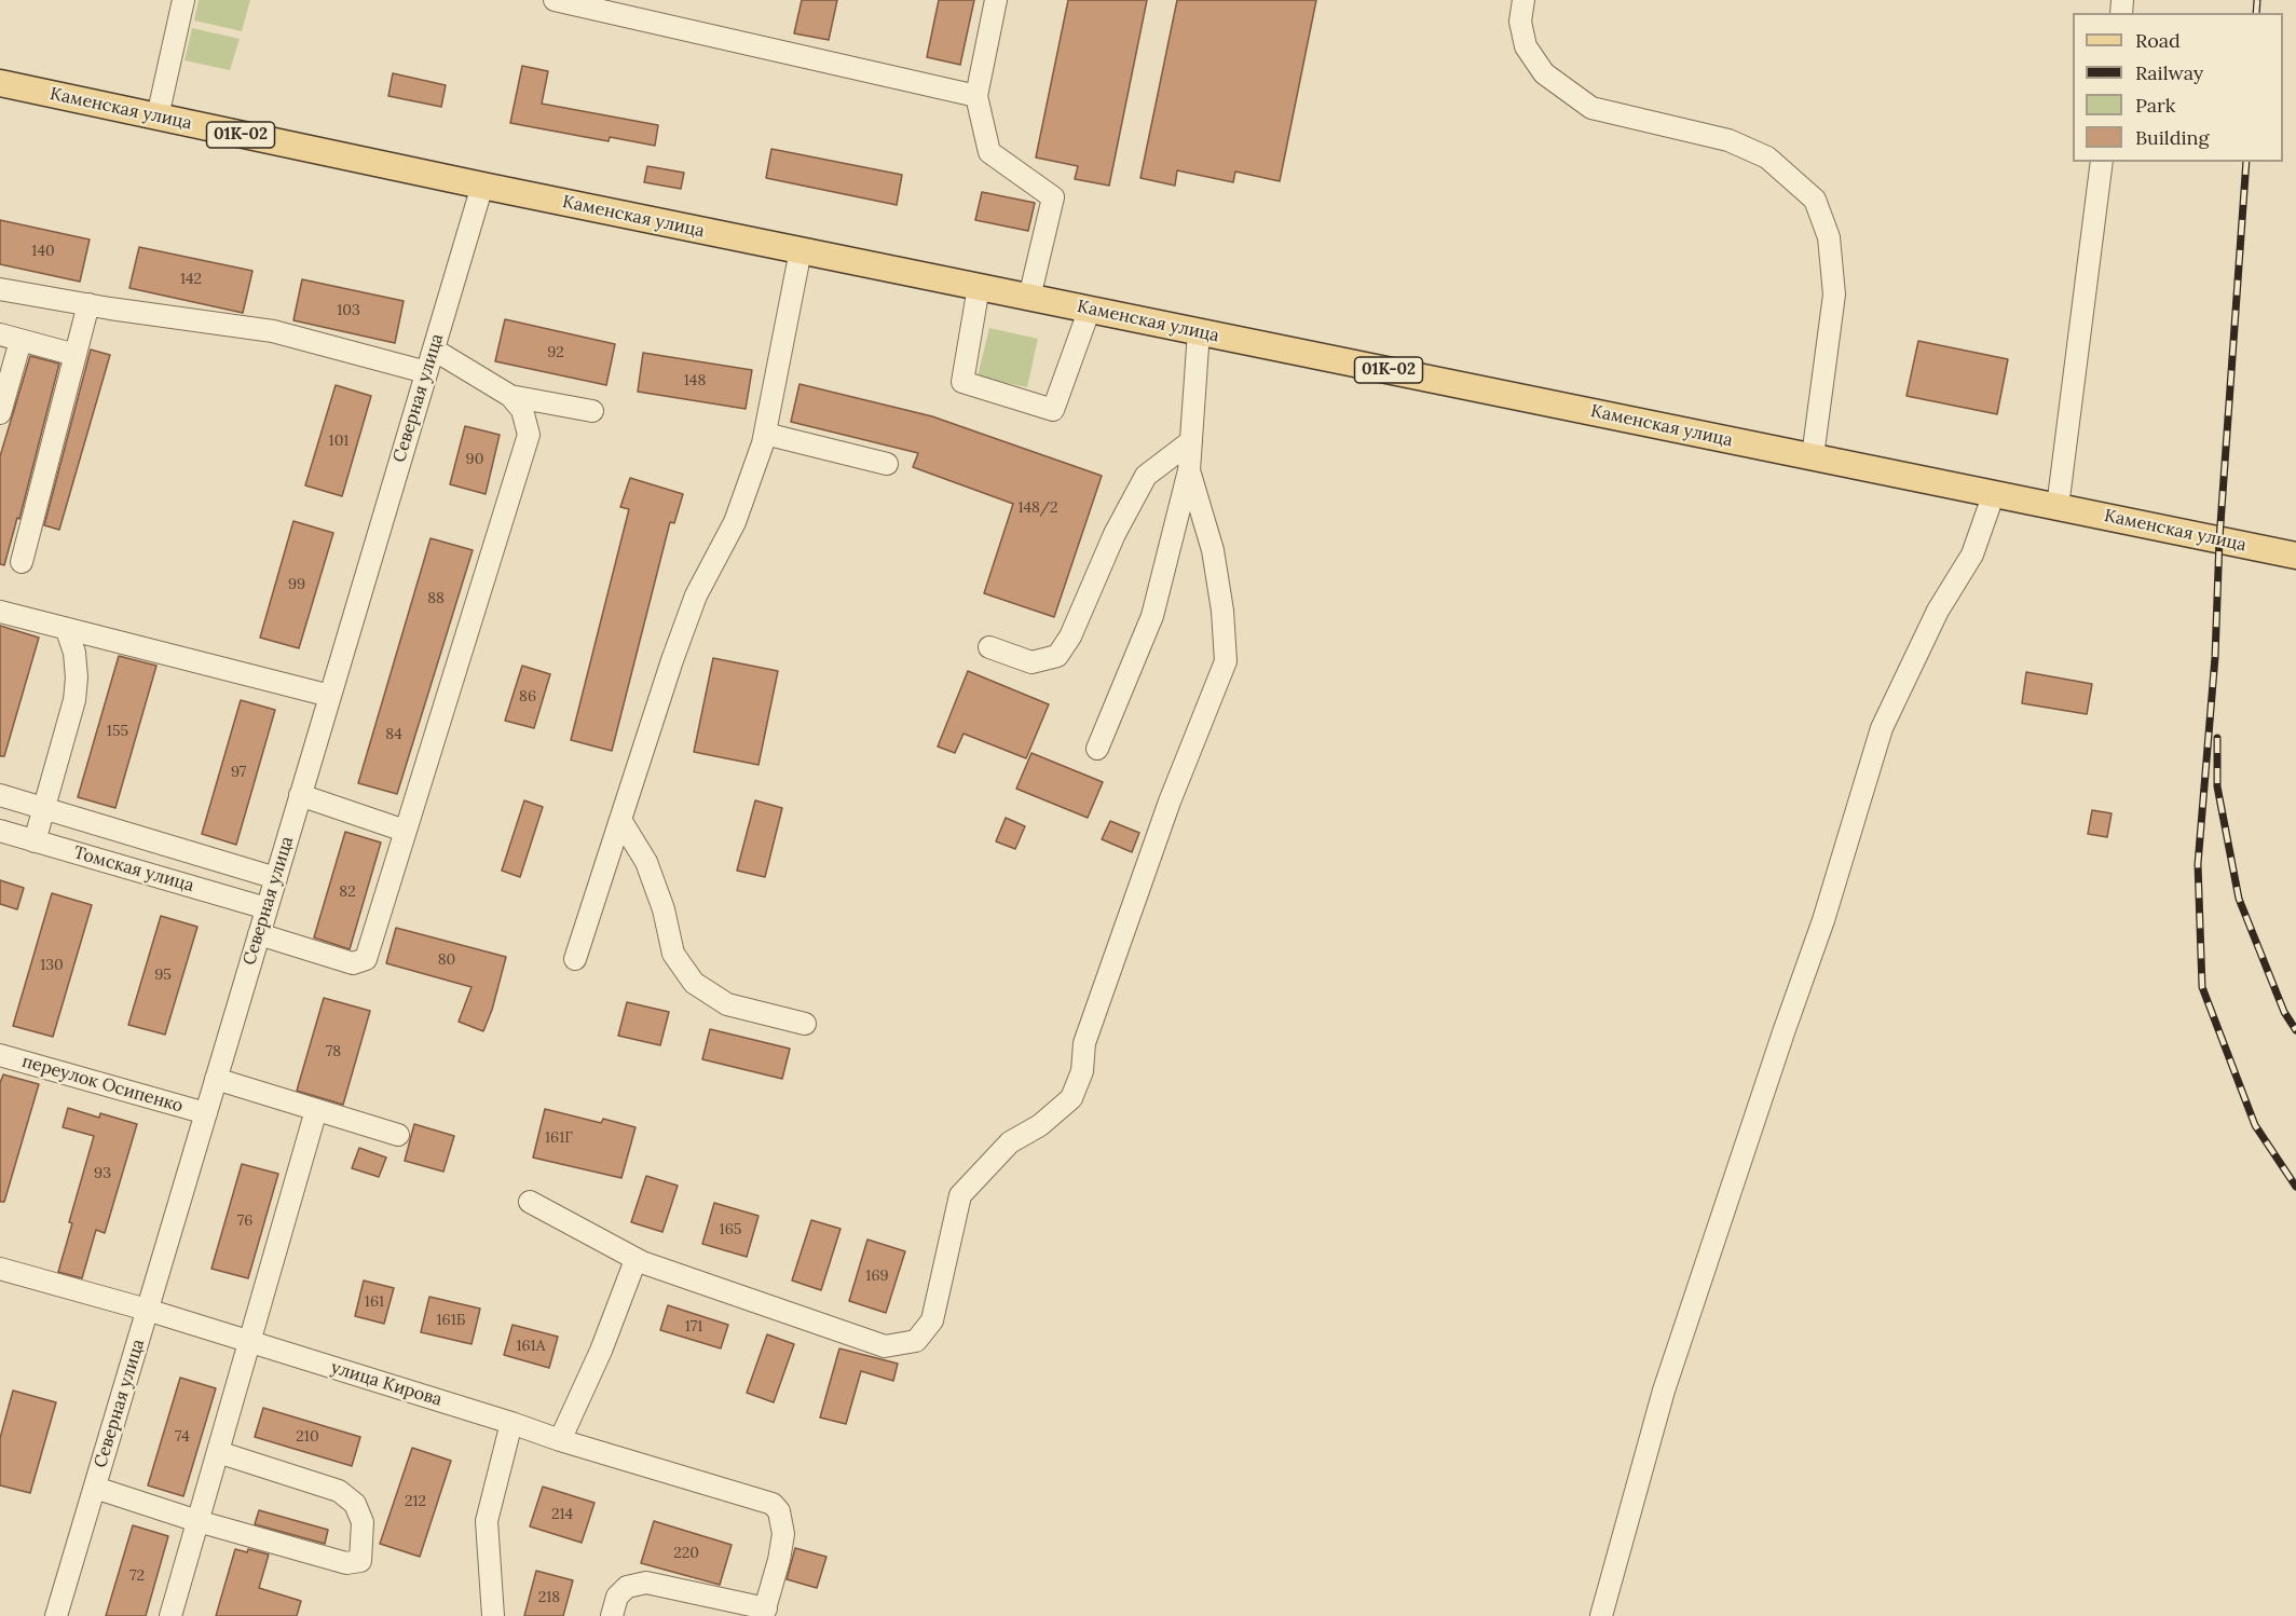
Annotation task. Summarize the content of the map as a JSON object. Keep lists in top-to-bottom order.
{
  "streets": {
    "main road": ["Каменская улица", "01К-02"],
    "street": [
      "Северная улица",
      "Томская улица",
      "переулок Осипенко",
      "улица Кирова"
    ]
  },
  "crossings": [
    ["Каменская улица", "Северная улица"],
    ["Северная улица", "Томская улица"],
    ["Северная улица", "переулок Осипенко"],
    ["Северная улица", "улица Кирова"]
  ],
  "house_numbers": [
    "140",
    "142",
    "103",
    "92",
    "148",
    "101",
    "90",
    "148/2",
    "99",
    "88",
    "86",
    "155",
    "84",
    "97",
    "82",
    "80",
    "130",
    "95",
    "78",
    "161Г",
    "93",
    "76",
    "165",
    "169",
    "161",
    "161Б",
    "171",
    "161А",
    "74",
    "210",
    "212",
    "214",
    "220",
    "72",
    "218"
  ],
  "legend": [
    "Road",
    "Railway",
    "Park",
    "Building"
  ]
}
